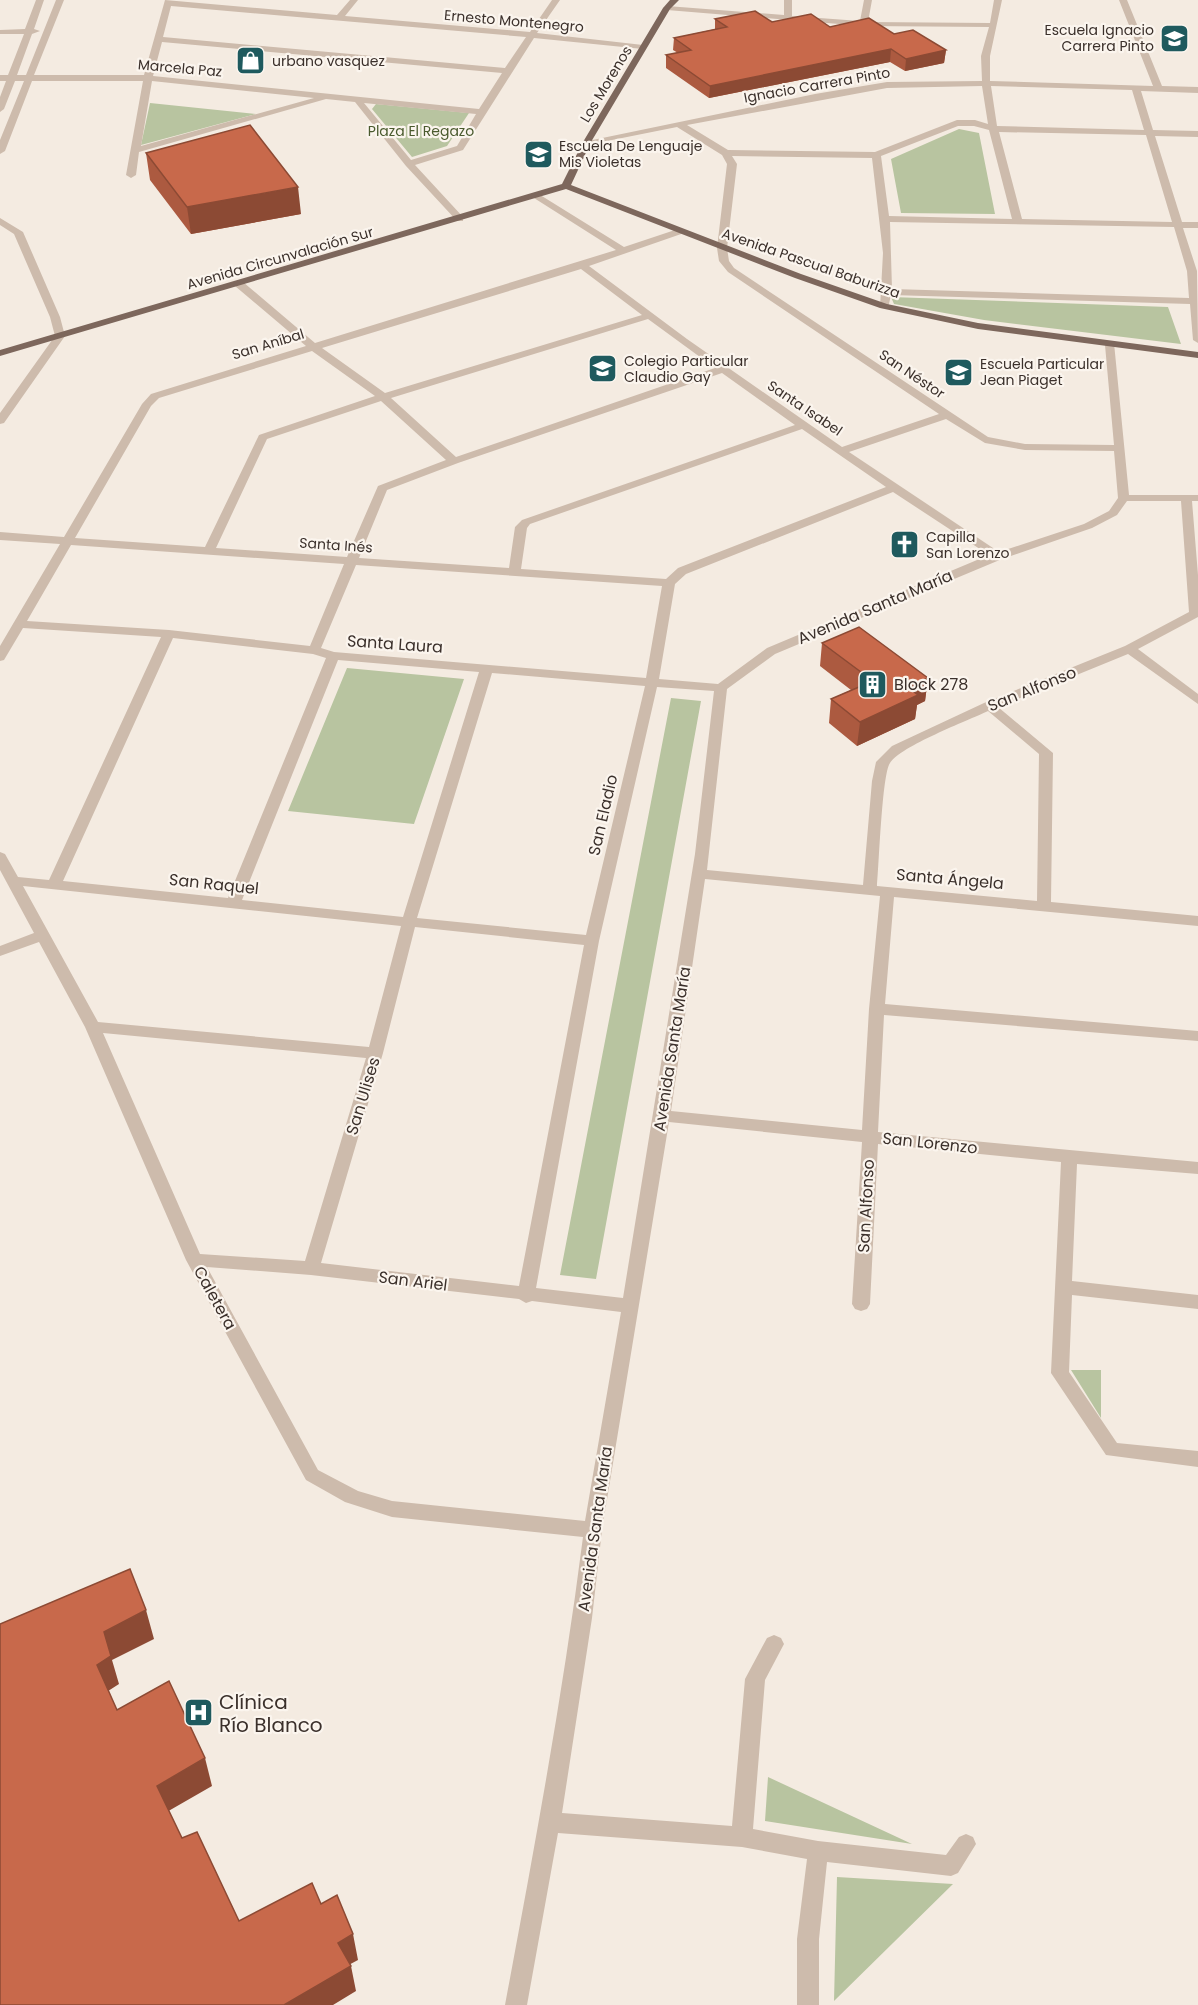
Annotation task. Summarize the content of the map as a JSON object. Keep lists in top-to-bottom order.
{
  "streets": {
    "main road": ["Los Morenos", "Avenida Circunvalación Sur", "Avenida Pascual Baburizza"],
    "street": [
      "Ernesto Montenegro",
      "Marcela Paz",
      "Ignacio Carrera Pinto",
      "San Aníbal",
      "San Néstor",
      "Santa Isabel",
      "Santa Inés",
      "Avenida Santa María",
      "Santa Laura",
      "San Alfonso",
      "San Eladio",
      "Santa Ángela",
      "San Raquel",
      "San Ulises",
      "San Lorenzo",
      "San Ariel",
      "Caletera"
    ]
  },
  "crossings": [
    ["Ernesto Montenegro", "Los Morenos"],
    ["Los Morenos", "Ignacio Carrera Pinto"],
    ["Los Morenos", "Avenida Circunvalación Sur"],
    ["Los Morenos", "Avenida Pascual Baburizza"],
    ["Avenida Circunvalación Sur", "Avenida Pascual Baburizza"],
    ["Avenida Pascual Baburizza", "San Aníbal"],
    ["Avenida Pascual Baburizza", "San Néstor"],
    ["San Aníbal", "Santa Isabel"],
    ["San Aníbal", "Santa Inés"],
    ["Santa Isabel", "Avenida Santa María"],
    ["Santa Inés", "San Eladio"],
    ["Avenida Santa María", "Santa Laura"],
    ["Avenida Santa María", "Santa Ángela"],
    ["Avenida Santa María", "San Lorenzo"],
    ["Avenida Santa María", "San Ariel"],
    ["Avenida Santa María", "Caletera"],
    ["Santa Laura", "San Eladio"],
    ["Santa Laura", "San Raquel"],
    ["Santa Laura", "San Ulises"],
    ["San Alfonso", "Santa Ángela"],
    ["San Alfonso", "San Lorenzo"],
    ["San Eladio", "San Raquel"],
    ["San Eladio", "San Ariel"],
    ["San Raquel", "San Ulises"],
    ["San Raquel", "Caletera"],
    ["San Ulises", "San Ariel"],
    ["San Ariel", "Caletera"]
  ],
  "parks": ["Plaza El Regazo"],
  "places": {
    "school or university": [
      "Escuela Ignacio Carrera Pinto",
      "Escuela De Lenguaje Mis Violetas",
      "Colegio Particular Claudio Gay",
      "Escuela Particular Jean Piaget"
    ],
    "shop": ["urbano vasquez"],
    "church": ["Capilla San Lorenzo"],
    "building": ["Block 278"],
    "hospital": ["Clínica Río Blanco"]
  }
}
